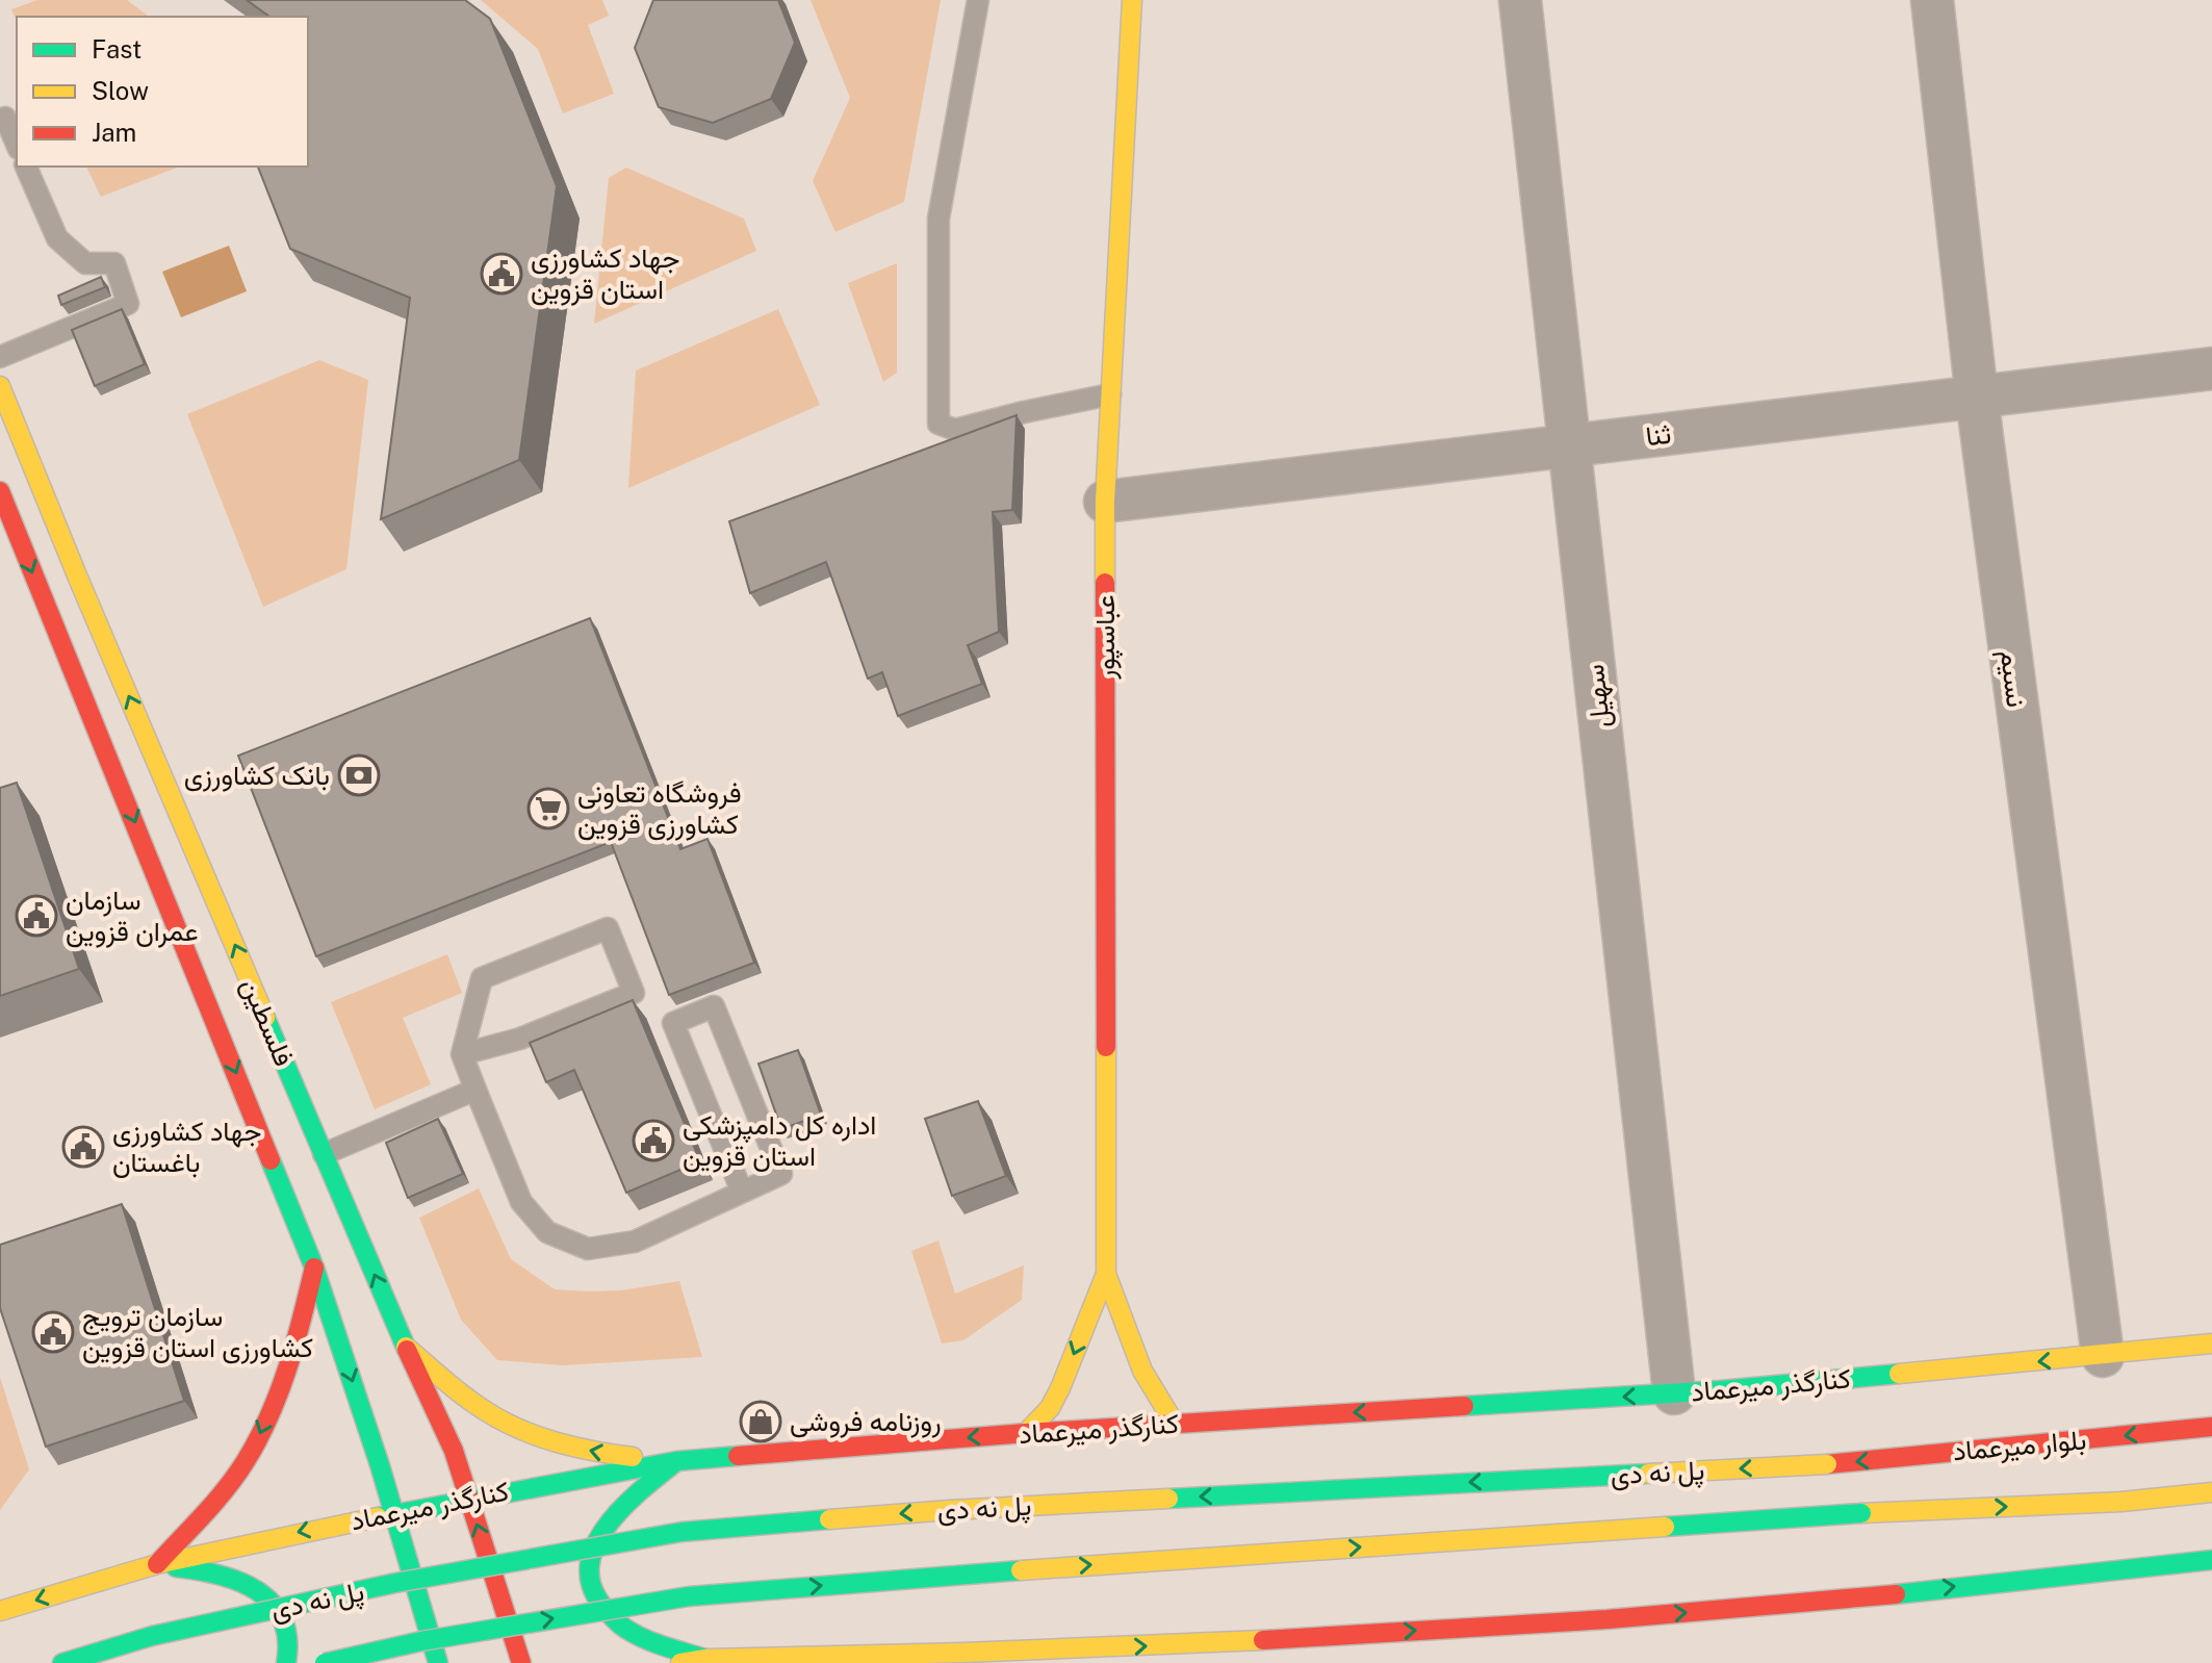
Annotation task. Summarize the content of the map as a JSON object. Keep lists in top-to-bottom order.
{
  "streets": {
    "main road": [
      "عباسپور",
      "فلسطین",
      "کنارگذر میرعماد",
      "بلوار میرعماد",
      "پل نه دی"
    ],
    "street": ["ثنا", "نسیم", "سهیل"]
  },
  "crossings": [
    ["ثنا", "عباسپور"],
    ["ثنا", "نسیم"],
    ["ثنا", "سهیل"],
    ["نسیم", "کنارگذر میرعماد"],
    ["سهیل", "کنارگذر میرعماد"],
    ["فلسطین", "کنارگذر میرعماد"],
    ["بلوار میرعماد", "پل نه دی"]
  ],
  "one_way": ["کنارگذر میرعماد"],
  "places": {
    "public building": [
      "جهاد کشاورزی استان قزوین",
      "سازمان عمران قزوین",
      "اداره کل دامپزشکی استان قزوین",
      "جهاد کشاورزی باغستان",
      "سازمان ترویج کشاورزی استان قزوین"
    ],
    "bank": ["بانک کشاورزی"],
    "supermarket": ["فروشگاه تعاونی کشاورزی قزوین"],
    "shop": ["روزنامه فروشی"]
  },
  "legend": ["Fast", "Slow", "Jam"]
}
